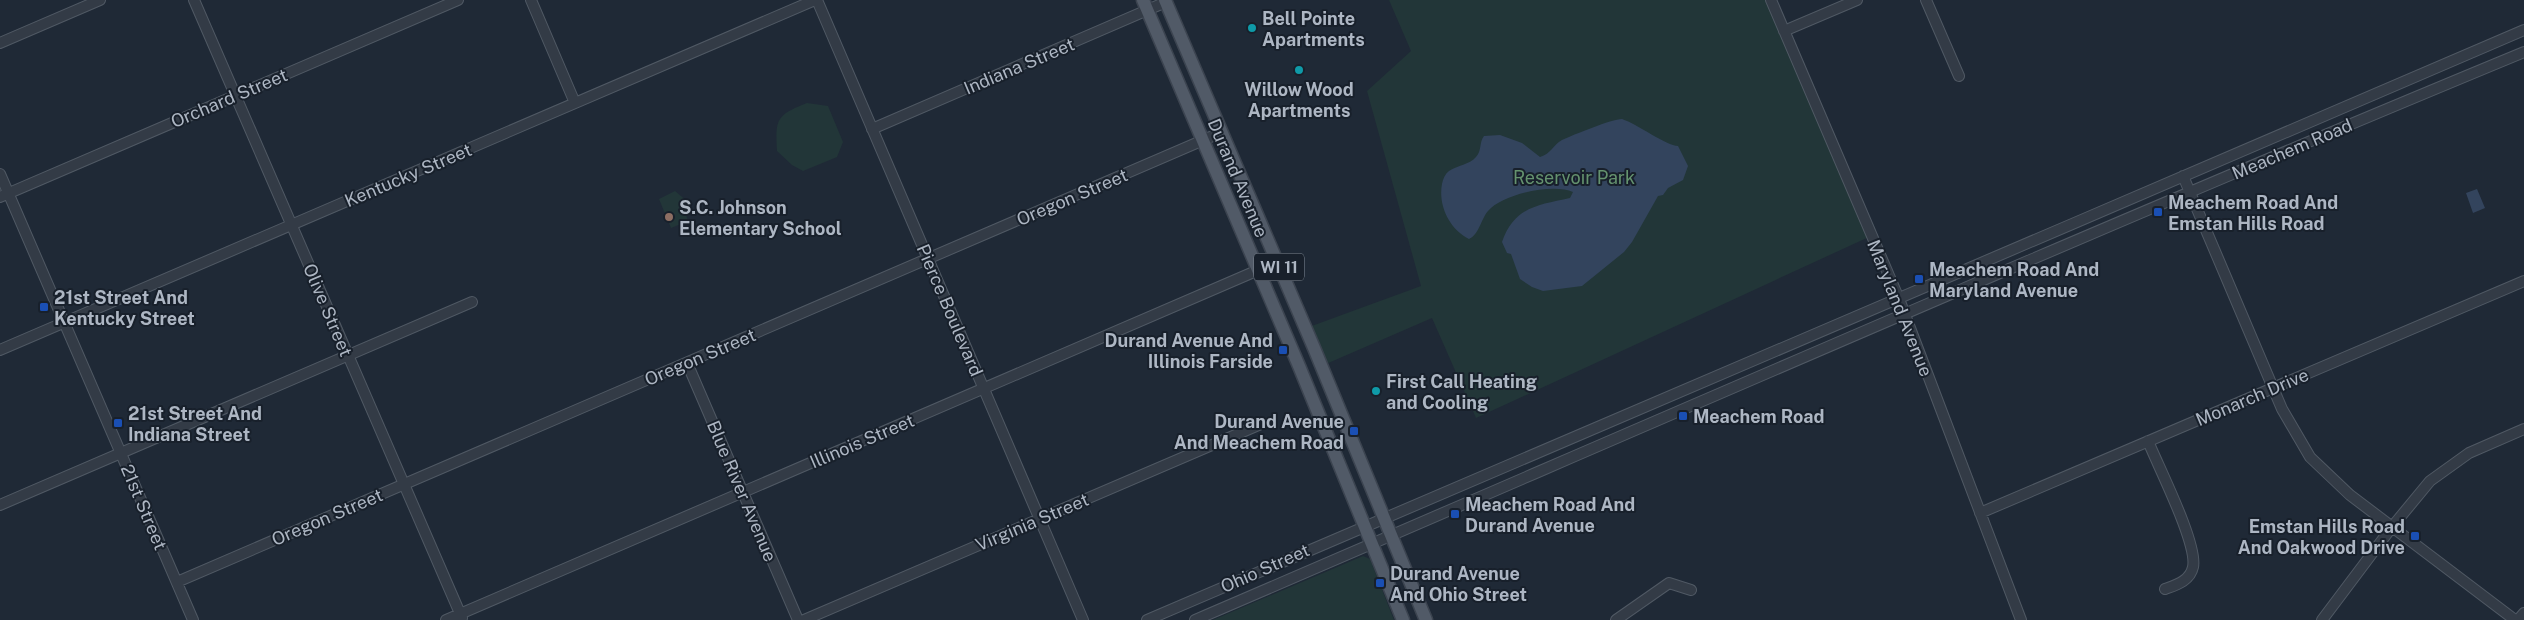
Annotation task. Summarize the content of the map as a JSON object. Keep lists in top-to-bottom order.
{
  "streets": {
    "main road": ["Durand Avenue", "WI 11"],
    "street": [
      "Indiana Street",
      "Orchard Street",
      "Meachem Road",
      "Kentucky Street",
      "Oregon Street",
      "Maryland Avenue",
      "Olive Street",
      "Pierce Boulevard",
      "Monarch Drive",
      "Illinois Street",
      "Blue River Avenue",
      "21st Street",
      "Virginia Street",
      "Ohio Street"
    ]
  },
  "crossings": [
    ["Indiana Street", "Durand Avenue"],
    ["Indiana Street", "Pierce Boulevard"],
    ["Orchard Street", "Olive Street"],
    ["Orchard Street", "21st Street"],
    ["Meachem Road", "Durand Avenue"],
    ["Meachem Road", "Maryland Avenue"],
    ["Meachem Road", "Ohio Street"],
    ["Kentucky Street", "Olive Street"],
    ["Kentucky Street", "Pierce Boulevard"],
    ["Kentucky Street", "21st Street"],
    ["Durand Avenue", "Oregon Street"],
    ["Durand Avenue", "Illinois Street"],
    ["Durand Avenue", "Ohio Street"],
    ["Oregon Street", "Olive Street"],
    ["Oregon Street", "Pierce Boulevard"],
    ["Oregon Street", "Blue River Avenue"],
    ["Oregon Street", "21st Street"],
    ["Maryland Avenue", "Monarch Drive"],
    ["Olive Street", "Illinois Street"],
    ["Pierce Boulevard", "Illinois Street"],
    ["Pierce Boulevard", "Virginia Street"],
    ["Illinois Street", "Blue River Avenue"]
  ],
  "parks": ["Reservoir Park"],
  "places": {
    "other": [
      "Bell Pointe Apartments",
      "Willow Wood Apartments",
      "S.C. Johnson Elementary School",
      "First Call Heating and Cooling"
    ],
    "transit": [
      "Meachem Road And Emstan Hills Road",
      "Meachem Road And Maryland Avenue",
      "21st Street And Kentucky Street",
      "Durand Avenue And Illinois Farside",
      "Meachem Road",
      "21st Street And Indiana Street",
      "Durand Avenue And Meachem Road",
      "Meachem Road And Durand Avenue",
      "Emstan Hills Road And Oakwood Drive",
      "Durand Avenue And Ohio Street"
    ]
  }
}
